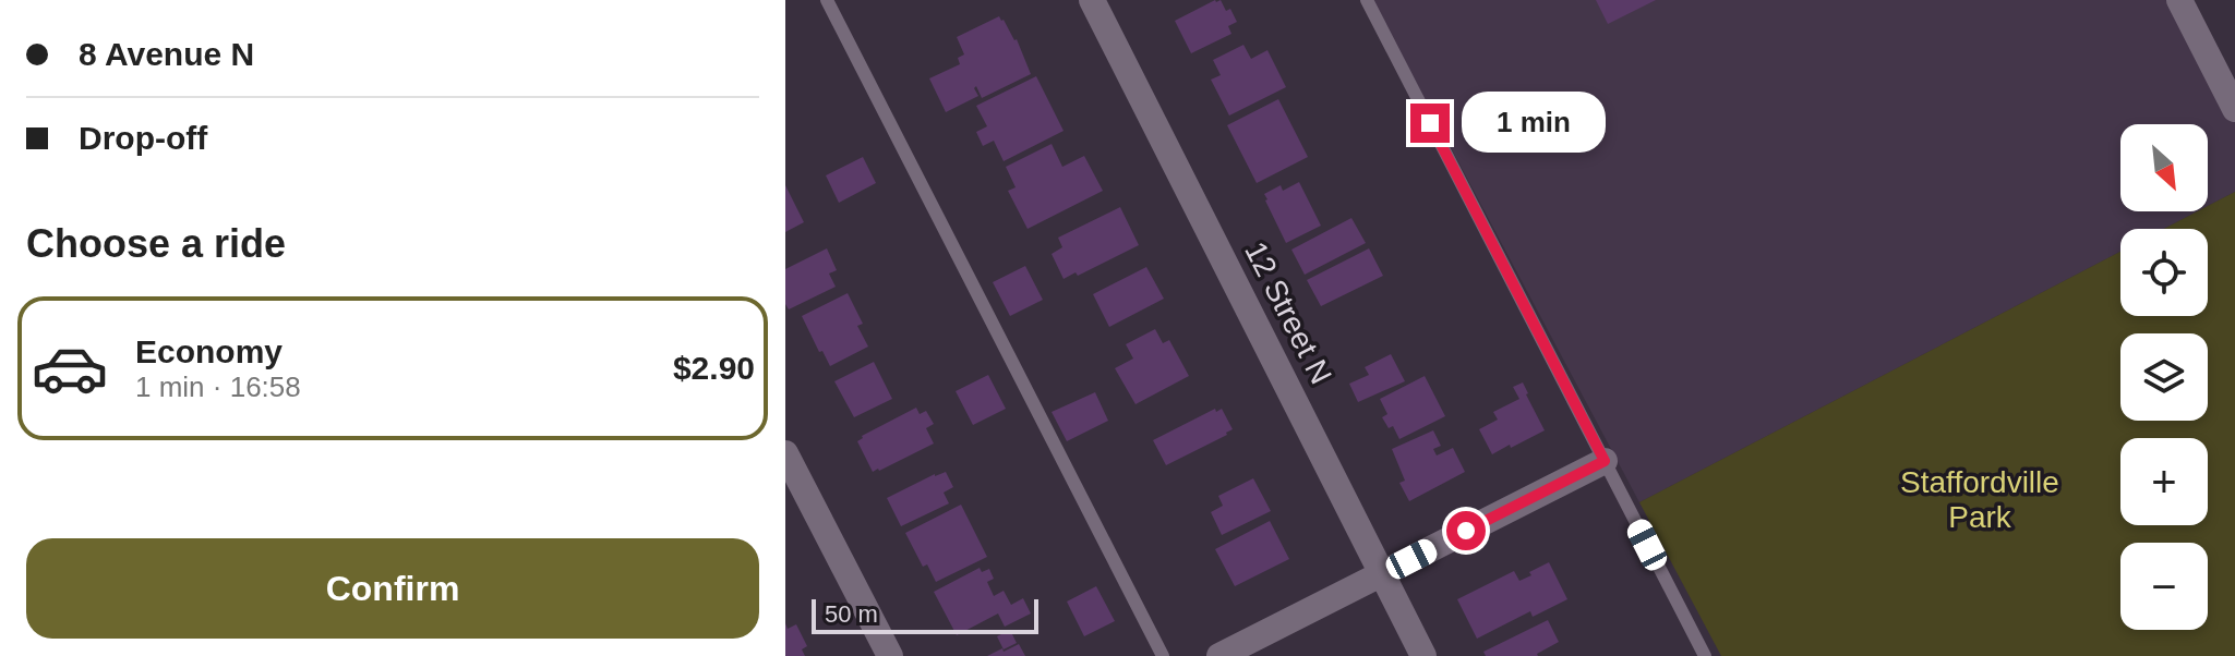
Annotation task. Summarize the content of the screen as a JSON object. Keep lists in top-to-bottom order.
{
  "streets": {
    "street": ["12 Street N"]
  },
  "parks": ["Staffordville Park"],
  "scale_bar": "50 m",
  "north": "bottom right",
  "page": {
    "banner": ["8 Avenue N", "Drop-off"],
    "bubble": "1 min",
    "map_buttons": ["+", "−"],
    "heading": "Choose a ride",
    "list": [
      {
        "name": "Economy",
        "note": "1 min · 16:58",
        "value": "$2.90"
      }
    ],
    "buttons": "Confirm",
    "scale": "50 m"
  }
}
